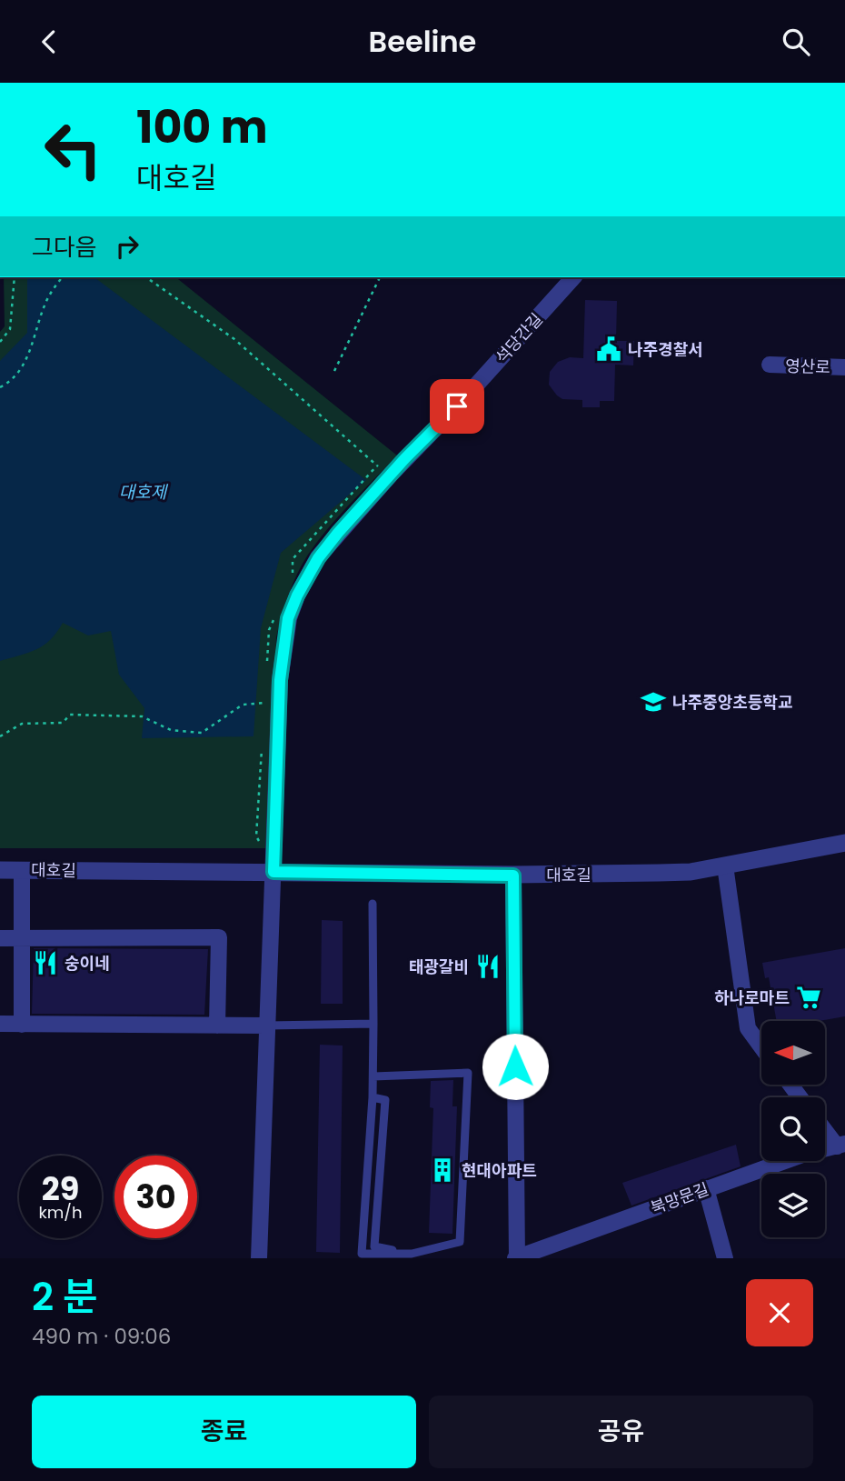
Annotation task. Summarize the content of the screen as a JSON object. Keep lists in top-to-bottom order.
{
  "streets": {
    "street": [
      "석당간길",
      "영산로",
      "대호길",
      "북망문길"
    ]
  },
  "crossings": [
    ["석당간길", "대호길"]
  ],
  "water": ["대호제"],
  "places": {
    "public building": ["나주경찰서"],
    "school or university": ["나주중앙초등학교"],
    "restaurant": ["숭이네", "태광갈비"],
    "supermarket": ["하나로마트"],
    "building": ["현대아파트"]
  },
  "north": "left",
  "page": {
    "header": "Beeline",
    "turn": ["100 m", "대호길"],
    "then": "그다음",
    "speed": "29 km/h",
    "limit": "30",
    "heading": ["2 분", "490 m · 09:06"],
    "buttons": ["종료", "공유"]
  }
}
